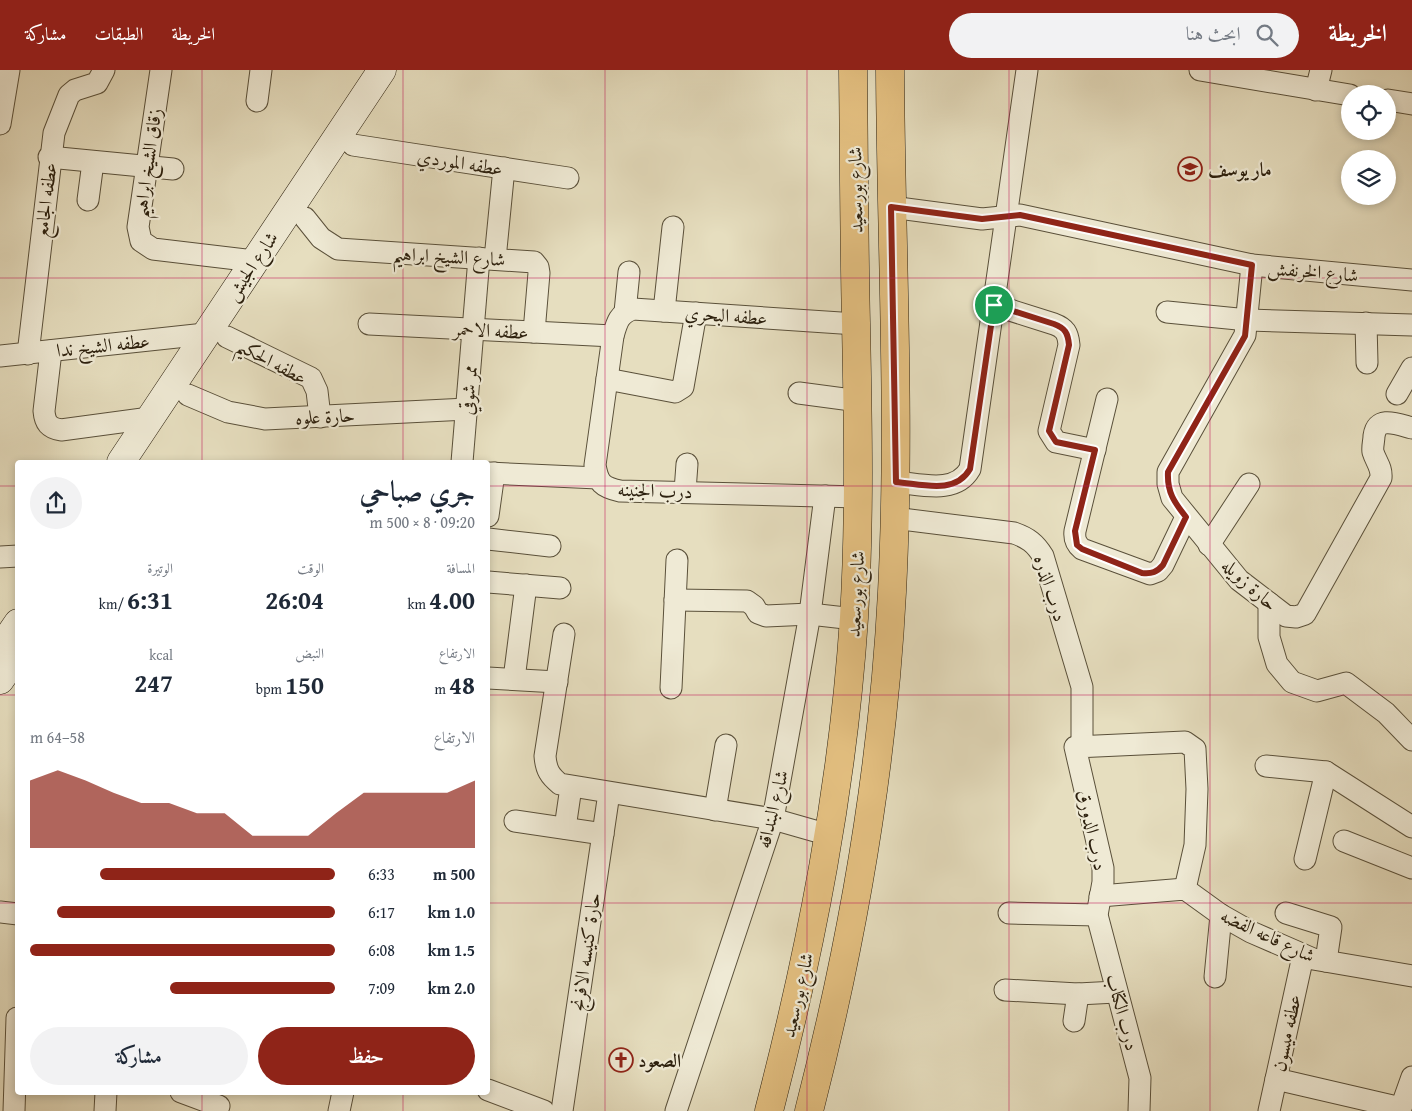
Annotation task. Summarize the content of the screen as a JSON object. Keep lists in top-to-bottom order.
{
  "streets": {
    "main road": ["شارع بورسعيد", "شارع الجيش"],
    "street": [
      "عطفه الموردي",
      "زقاق الشيخ ابراهيم",
      "عطفه الجامع",
      "شارع الشيخ ابراهيم",
      "شارع الخرنفش",
      "عطفه البحري",
      "عطفه الاحمر",
      "عطفه الشيخ ندا",
      "عطفه الحكيم",
      "ممر شوقي",
      "حارة علوه",
      "درب الجنينه",
      "حارة زويله",
      "درب الذره",
      "شارع البنداقه",
      "درب الدورق",
      "شارع قاعه الفضه",
      "حارة كنيسه الافرنج",
      "درب الكتاب",
      "عطفه ميسون"
    ]
  },
  "crossings": [
    ["عطفه الموردي", "شارع الجيش"],
    ["عطفه الموردي", "ممر شوقي"],
    ["زقاق الشيخ ابراهيم", "شارع الجيش"],
    ["شارع بورسعيد", "شارع الخرنفش"],
    ["شارع بورسعيد", "عطفه البحري"],
    ["شارع بورسعيد", "درب الجنينه"],
    ["شارع بورسعيد", "درب الذره"],
    ["عطفه الجامع", "عطفه الشيخ ندا"],
    ["شارع الشيخ ابراهيم", "شارع الجيش"],
    ["شارع الشيخ ابراهيم", "عطفه الاحمر"],
    ["شارع الشيخ ابراهيم", "ممر شوقي"],
    ["شارع الجيش", "عطفه الشيخ ندا"],
    ["شارع الجيش", "عطفه الحكيم"],
    ["شارع الجيش", "حارة علوه"],
    ["شارع الخرنفش", "حارة زويله"],
    ["عطفه الاحمر", "ممر شوقي"],
    ["عطفه الاحمر", "درب الجنينه"],
    ["عطفه الشيخ ندا", "عطفه الحكيم"],
    ["عطفه الحكيم", "حارة علوه"],
    ["ممر شوقي", "حارة علوه"],
    ["درب الجنينه", "شارع البنداقه"],
    ["درب الذره", "درب الدورق"],
    ["درب الدورق", "درب الكتاب"],
    ["شارع قاعه الفضه", "عطفه ميسون"]
  ],
  "places": {
    "school or university": ["مار يوسف"],
    "church": ["الصعود"]
  },
  "page": {
    "header": "الخريطة",
    "search": "ابحث هنا",
    "nav": ["الخريطة", "الطبقات", "مشاركة"],
    "heading": ["جري صباحي", "09:20 · 8 × 500 m"],
    "stats": [
      ["المسافة", "4.00 km"],
      ["الوقت", "26:04"],
      ["الوتيرة", "6:31 /km"],
      ["الارتفاع", "48 m"],
      ["النبض", "150 bpm"],
      ["kcal", "247"]
    ],
    "chart": ["الارتفاع", "58–64 m"],
    "list": [
      {
        "name": "500 m",
        "note": "6:33"
      },
      {
        "name": "1.0 km",
        "note": "6:17"
      },
      {
        "name": "1.5 km",
        "note": "6:08"
      },
      {
        "name": "2.0 km",
        "note": "7:09"
      }
    ],
    "buttons": ["حفظ", "مشاركة"]
  }
}
